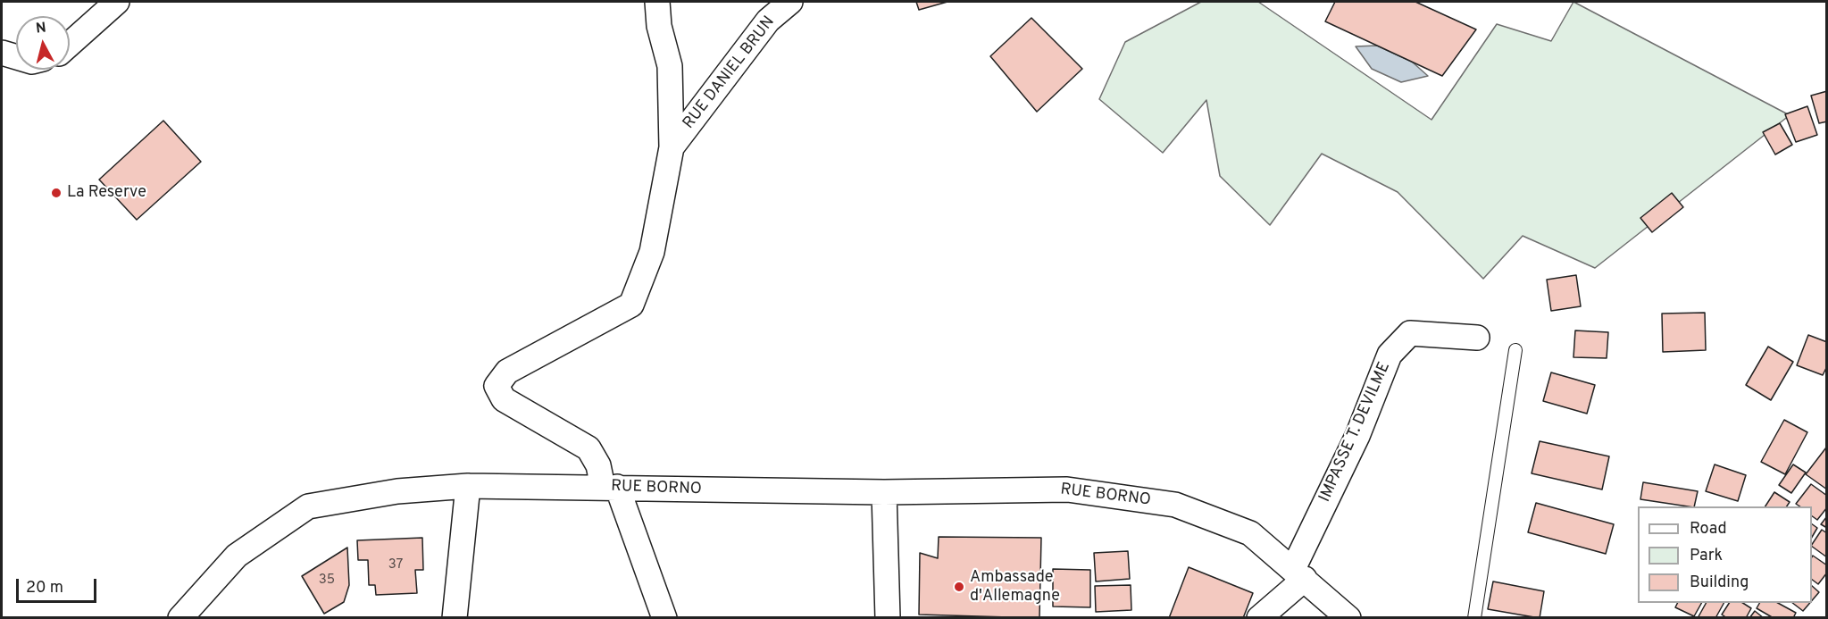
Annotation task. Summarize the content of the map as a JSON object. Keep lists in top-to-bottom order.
{
  "streets": {
    "street": ["RUE DANIEL BRUN", "IMPASSE T. DEVILME", "RUE BORNO"]
  },
  "crossings": [
    ["IMPASSE T. DEVILME", "RUE BORNO"]
  ],
  "places": ["La Reserve", "Ambassade d'Allemagne"],
  "house_numbers": ["37", "35"],
  "legend": ["Road", "Park", "Building"],
  "scale_bar": "20 m",
  "north": "top"
}
